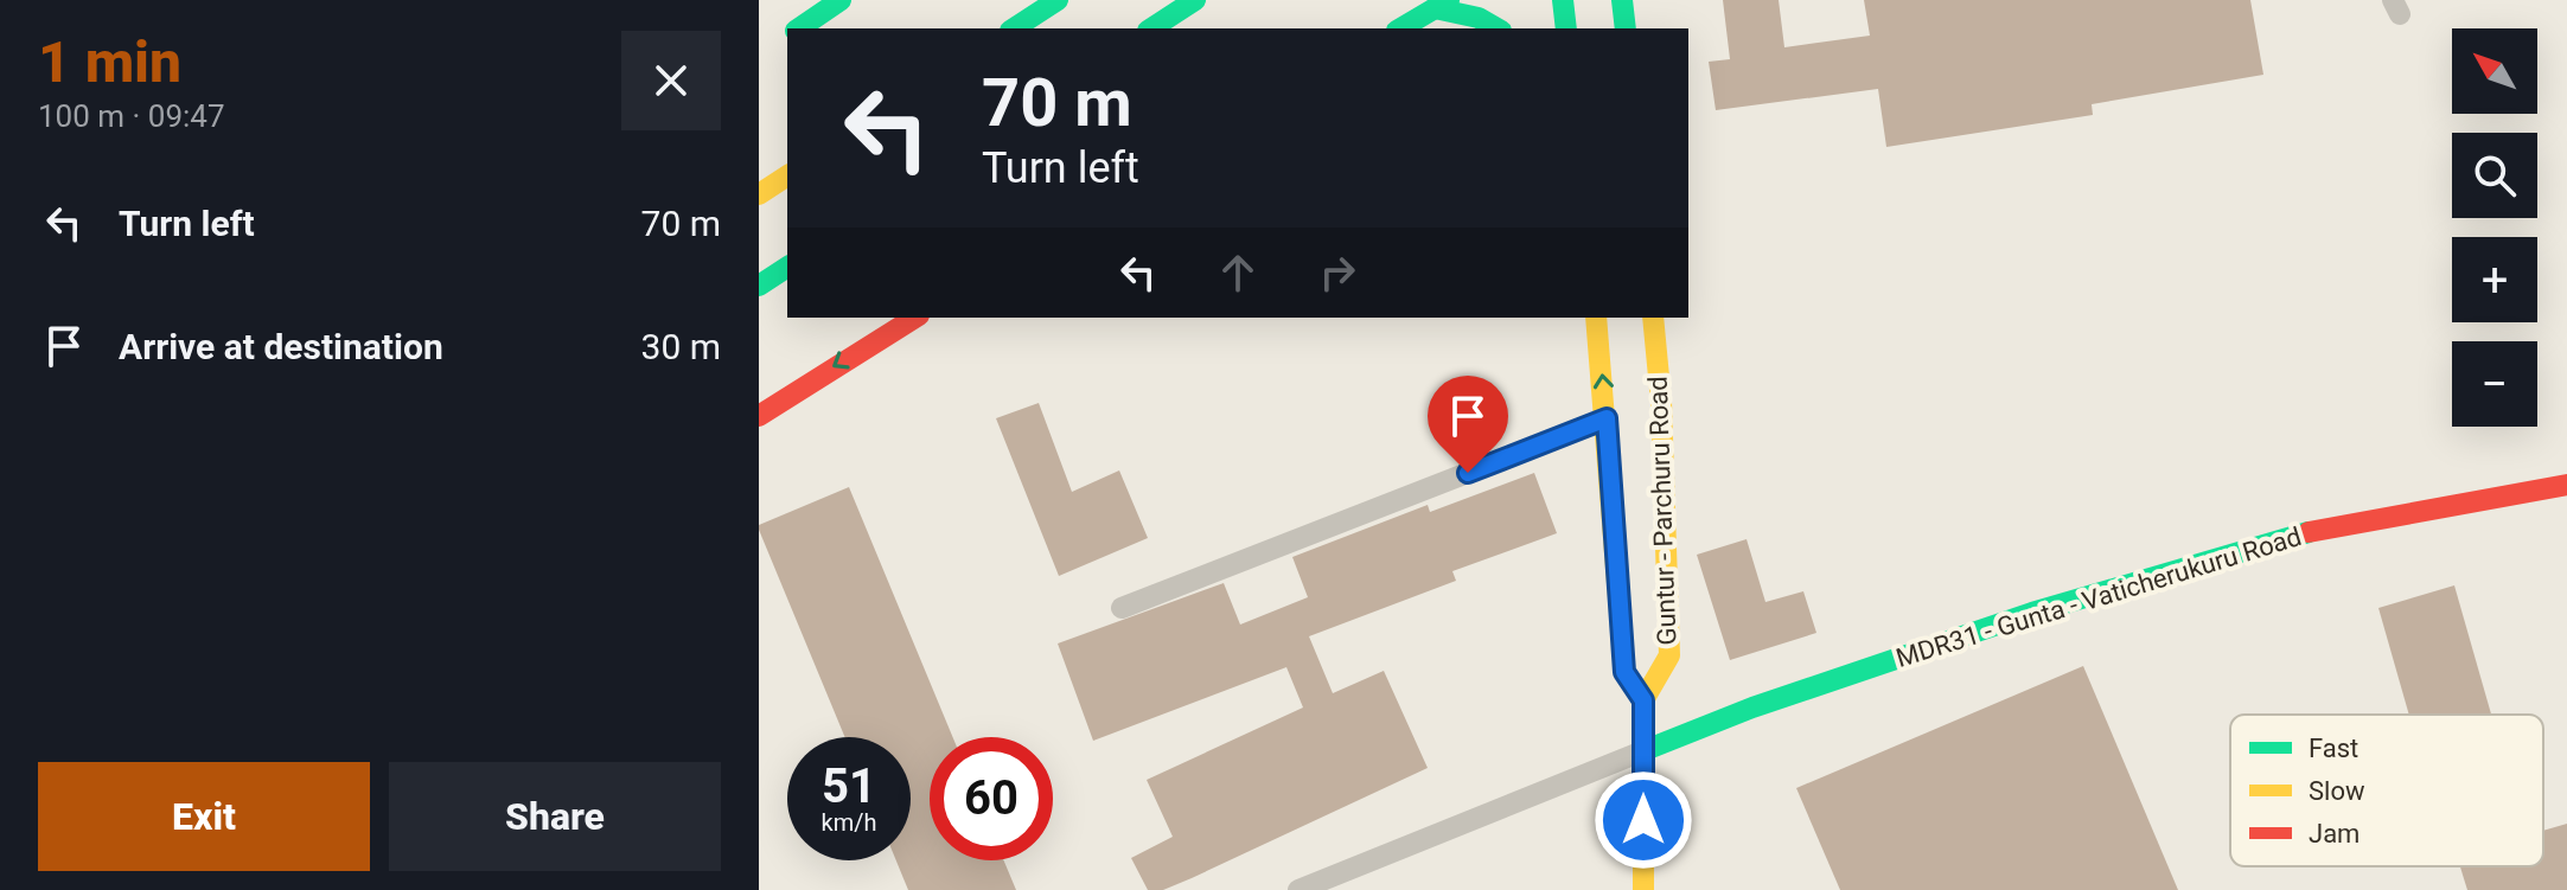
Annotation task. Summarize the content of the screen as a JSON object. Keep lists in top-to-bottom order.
{
  "streets": {
    "main road": ["Guntur - Parchuru Road", "MDR31 - Gunta - Vaticherukuru Road"]
  },
  "crossings": [
    ["Guntur - Parchuru Road", "MDR31 - Gunta - Vaticherukuru Road"]
  ],
  "legend": ["Fast", "Slow", "Jam"],
  "north": "top left",
  "page": {
    "heading": ["1 min", "100 m · 09:47"],
    "map_buttons": ["+", "−"],
    "turn": ["70 m", "Turn left"],
    "list": [
      {
        "name": "Turn left",
        "value": "70 m"
      },
      {
        "name": "Arrive at destination",
        "value": "30 m"
      }
    ],
    "speed": "51 km/h",
    "limit": "60",
    "buttons": ["Exit", "Share"]
  }
}
